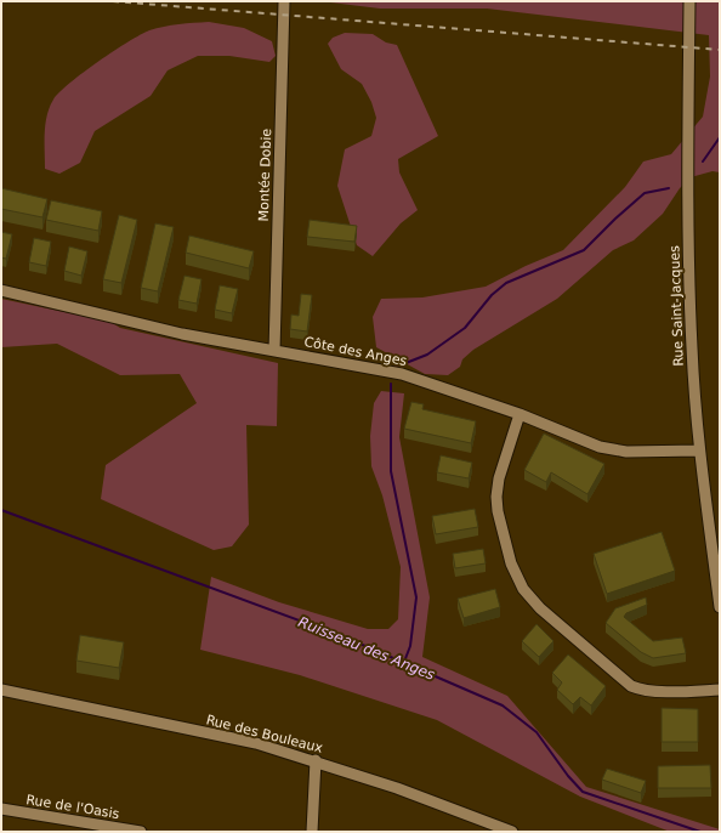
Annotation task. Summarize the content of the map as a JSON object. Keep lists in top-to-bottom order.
{
  "streets": {
    "street": [
      "Montée Dobie",
      "Rue Saint-Jacques",
      "Côte des Anges",
      "Rue des Bouleaux",
      "Rue de l'Oasis"
    ]
  },
  "crossings": [
    ["Montée Dobie", "Côte des Anges"],
    ["Rue Saint-Jacques", "Côte des Anges"]
  ],
  "water": ["Ruisseau des Anges"]
}
